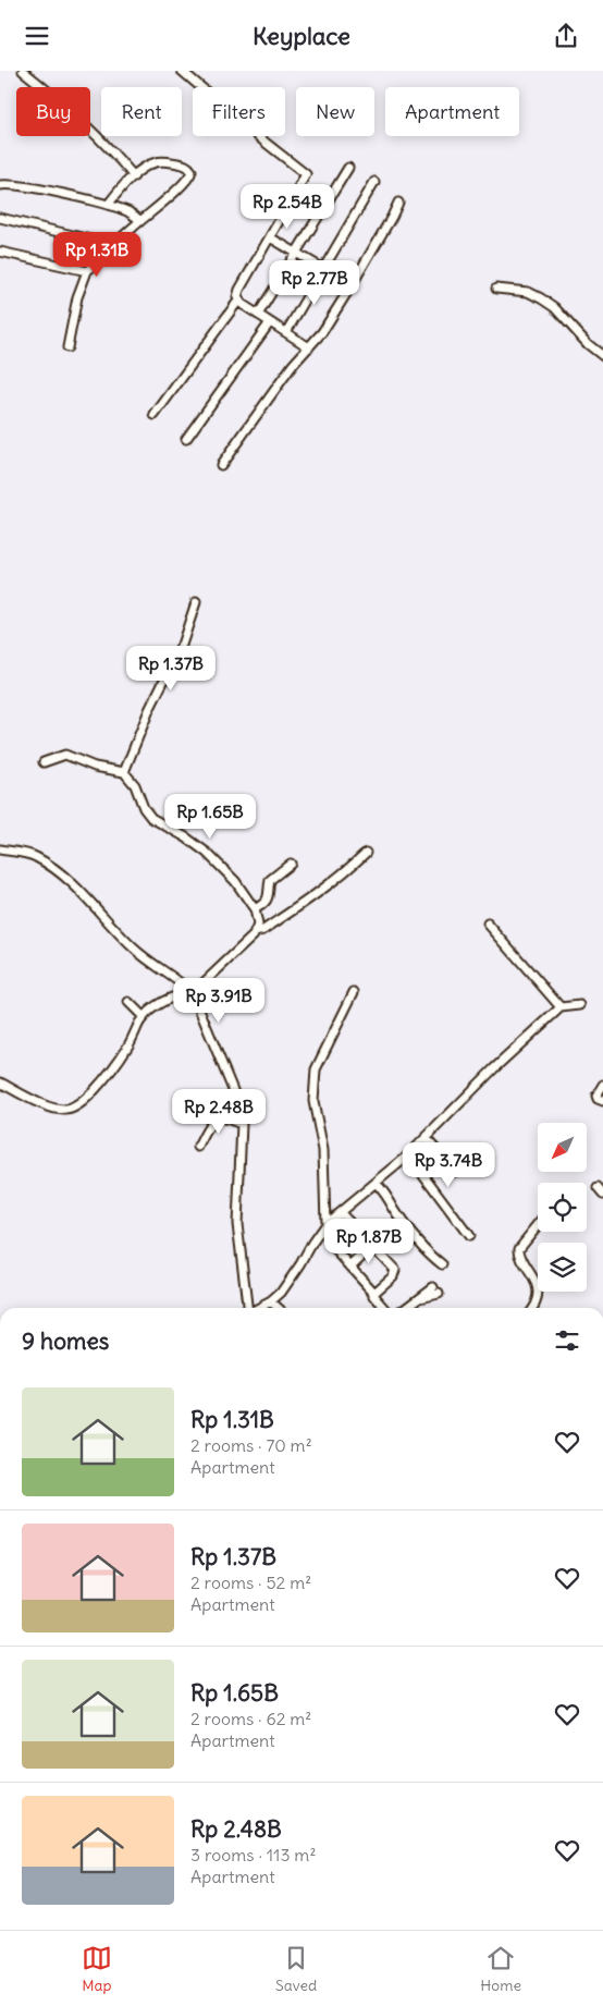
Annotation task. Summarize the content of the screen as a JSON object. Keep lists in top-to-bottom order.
{
  "north": "bottom left",
  "page": {
    "header": "Keyplace",
    "chip": [
      "Buy",
      "Rent",
      "Filters",
      "New",
      "Apartment"
    ],
    "price": [
      "Rp 2.54B",
      "Rp 1.31B",
      "Rp 2.77B",
      "Rp 1.37B",
      "Rp 1.65B",
      "Rp 3.91B",
      "Rp 2.48B",
      "Rp 3.74B",
      "Rp 1.87B"
    ],
    "heading": "9 homes",
    "list": [
      {
        "name": "Rp 1.31B",
        "note": "2 rooms · 70 m² · Apartment"
      },
      {
        "name": "Rp 1.37B",
        "note": "2 rooms · 52 m² · Apartment"
      },
      {
        "name": "Rp 1.65B",
        "note": "2 rooms · 62 m² · Apartment"
      },
      {
        "name": "Rp 2.48B",
        "note": "3 rooms · 113 m² · Apartment"
      }
    ],
    "tabs": ["Map", "Saved", "Home"]
  }
}
